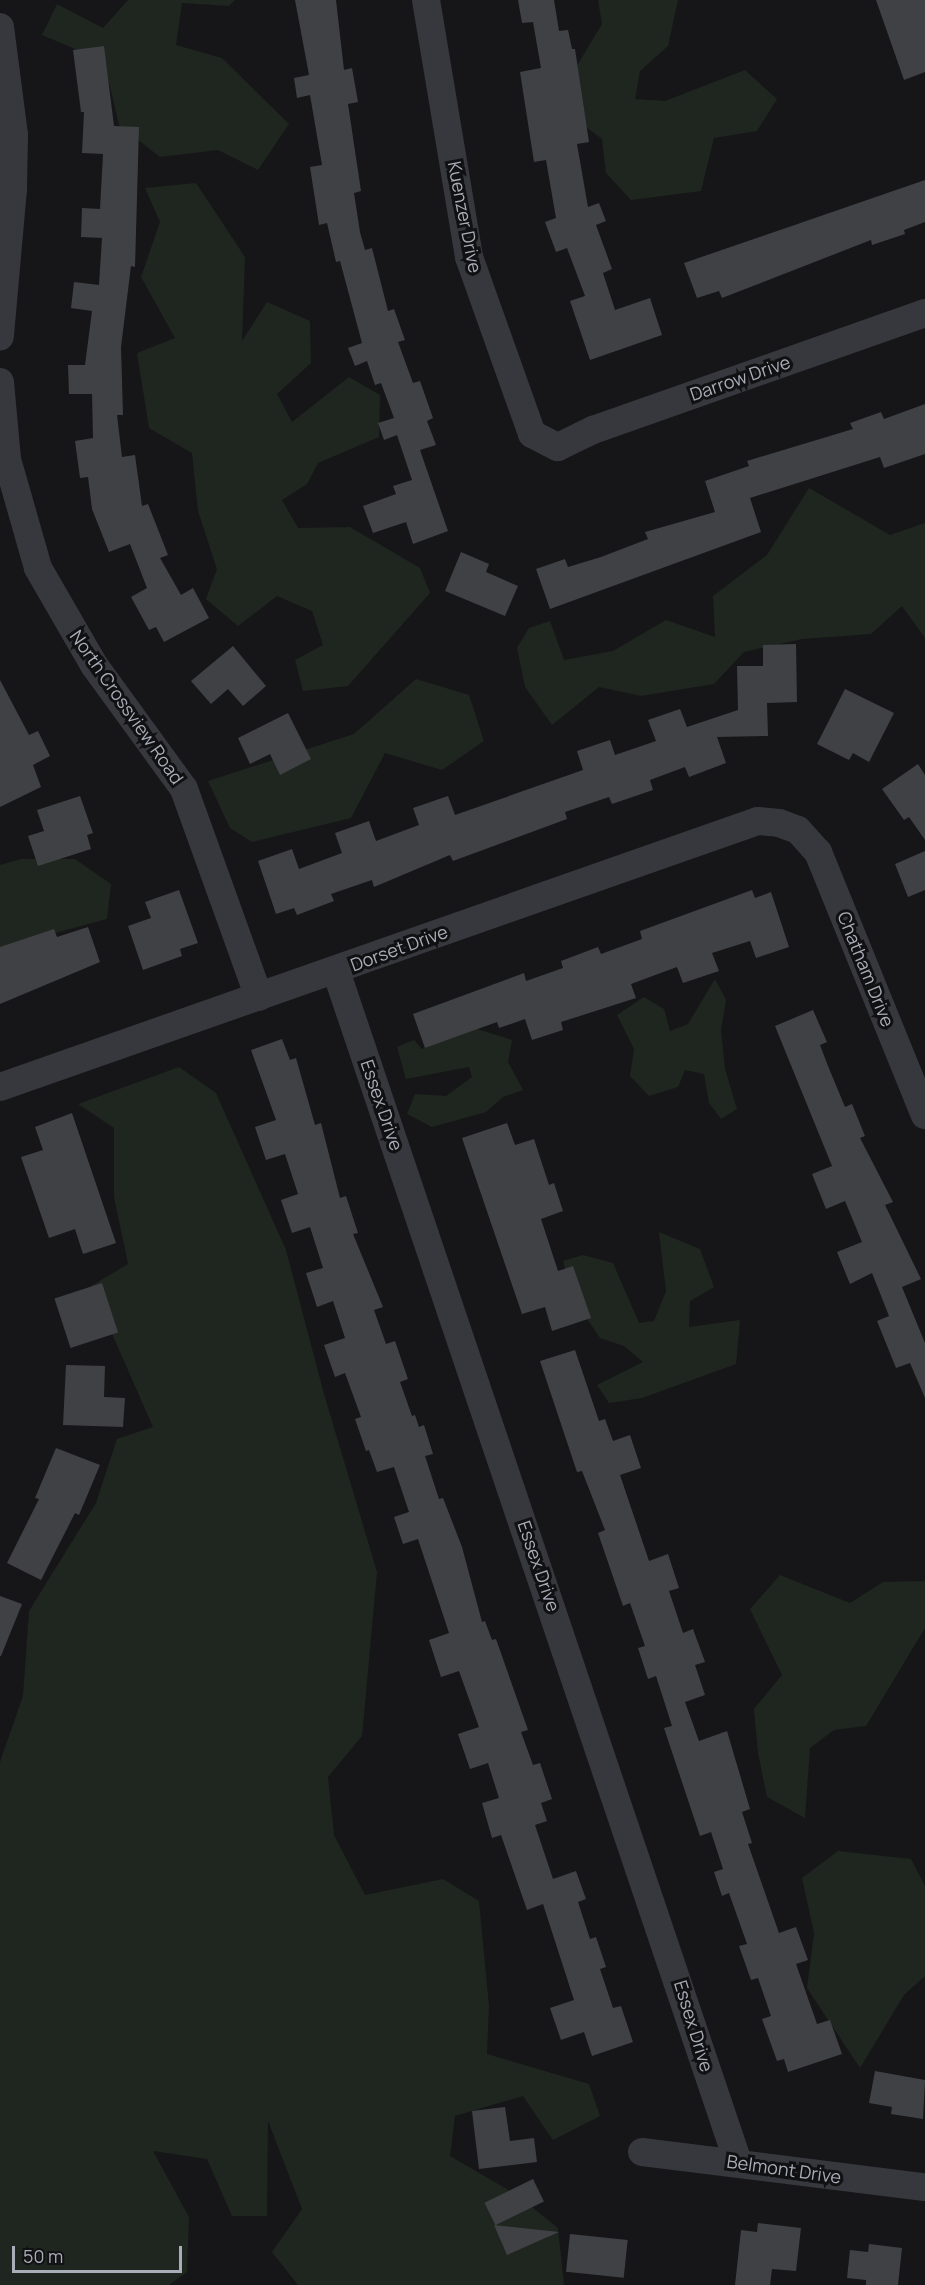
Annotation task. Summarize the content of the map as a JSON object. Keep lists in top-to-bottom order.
{
  "streets": {
    "street": [
      "Kuenzer Drive",
      "Darrow Drive",
      "North Crossview Road",
      "Dorset Drive",
      "Chatham Drive",
      "Essex Drive",
      "Belmont Drive"
    ]
  },
  "crossings": [
    ["Kuenzer Drive", "Darrow Drive"],
    ["North Crossview Road", "Dorset Drive"],
    ["Dorset Drive", "Chatham Drive"],
    ["Dorset Drive", "Essex Drive"],
    ["Essex Drive", "Belmont Drive"]
  ],
  "scale_bar": "50 m"
}
